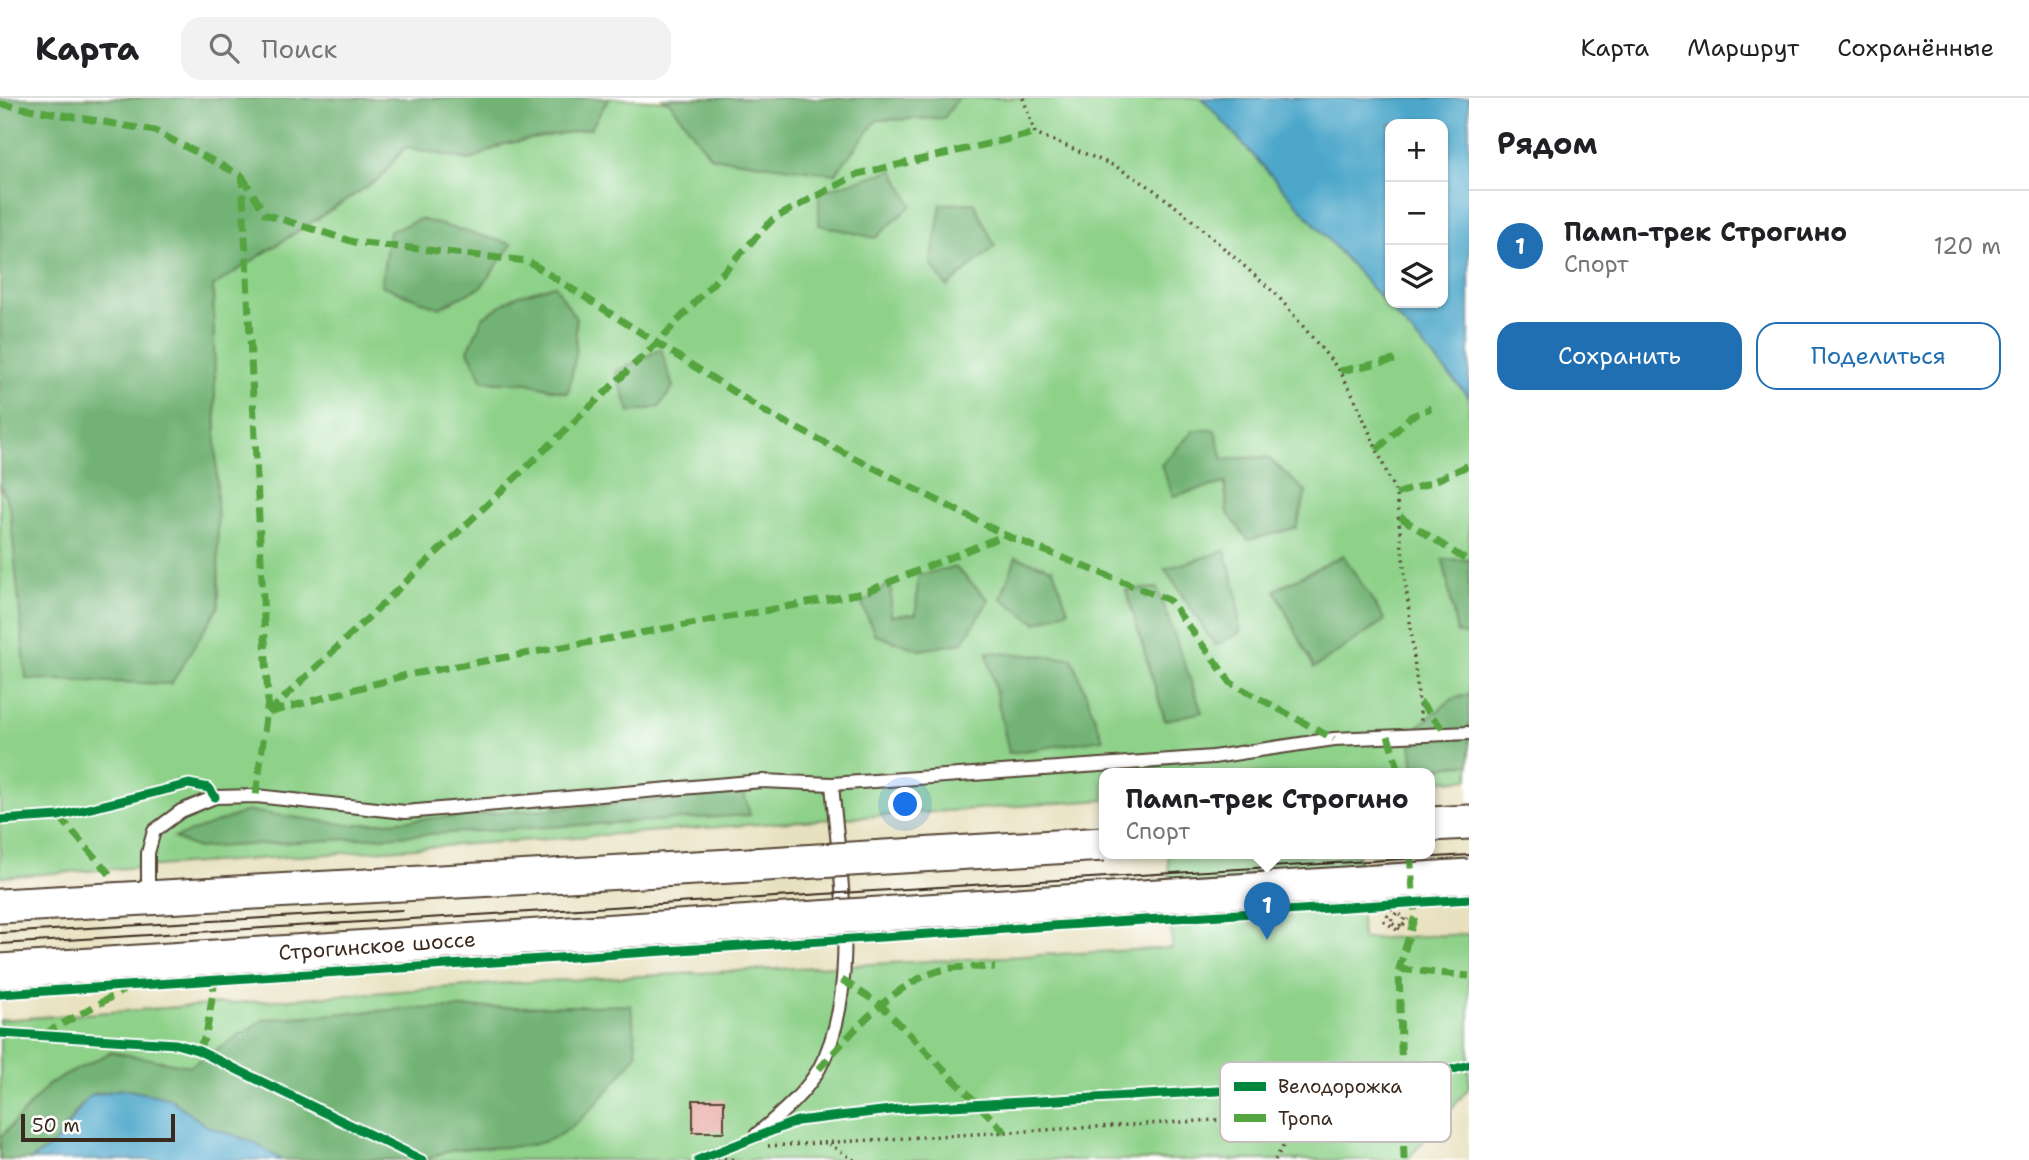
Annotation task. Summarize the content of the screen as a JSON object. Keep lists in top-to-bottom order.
{
  "streets": {
    "main road": ["Строгинское шоссе"]
  },
  "legend": ["Велодорожка", "Тропа"],
  "scale_bar": "50 m",
  "page": {
    "header": "Карта",
    "search": "Поиск",
    "nav": ["Карта", "Маршрут", "Сохранённые"],
    "heading": "Рядом",
    "map_buttons": ["+", "−"],
    "list": [
      {
        "mark": "1",
        "name": "Памп-трек Строгино",
        "note": "Спорт",
        "value": "120 m"
      }
    ],
    "buttons": ["Сохранить", "Поделиться"],
    "popup": ["Памп-трек Строгино", "Спорт"],
    "pins": "1",
    "scale": "50 m"
  }
}
